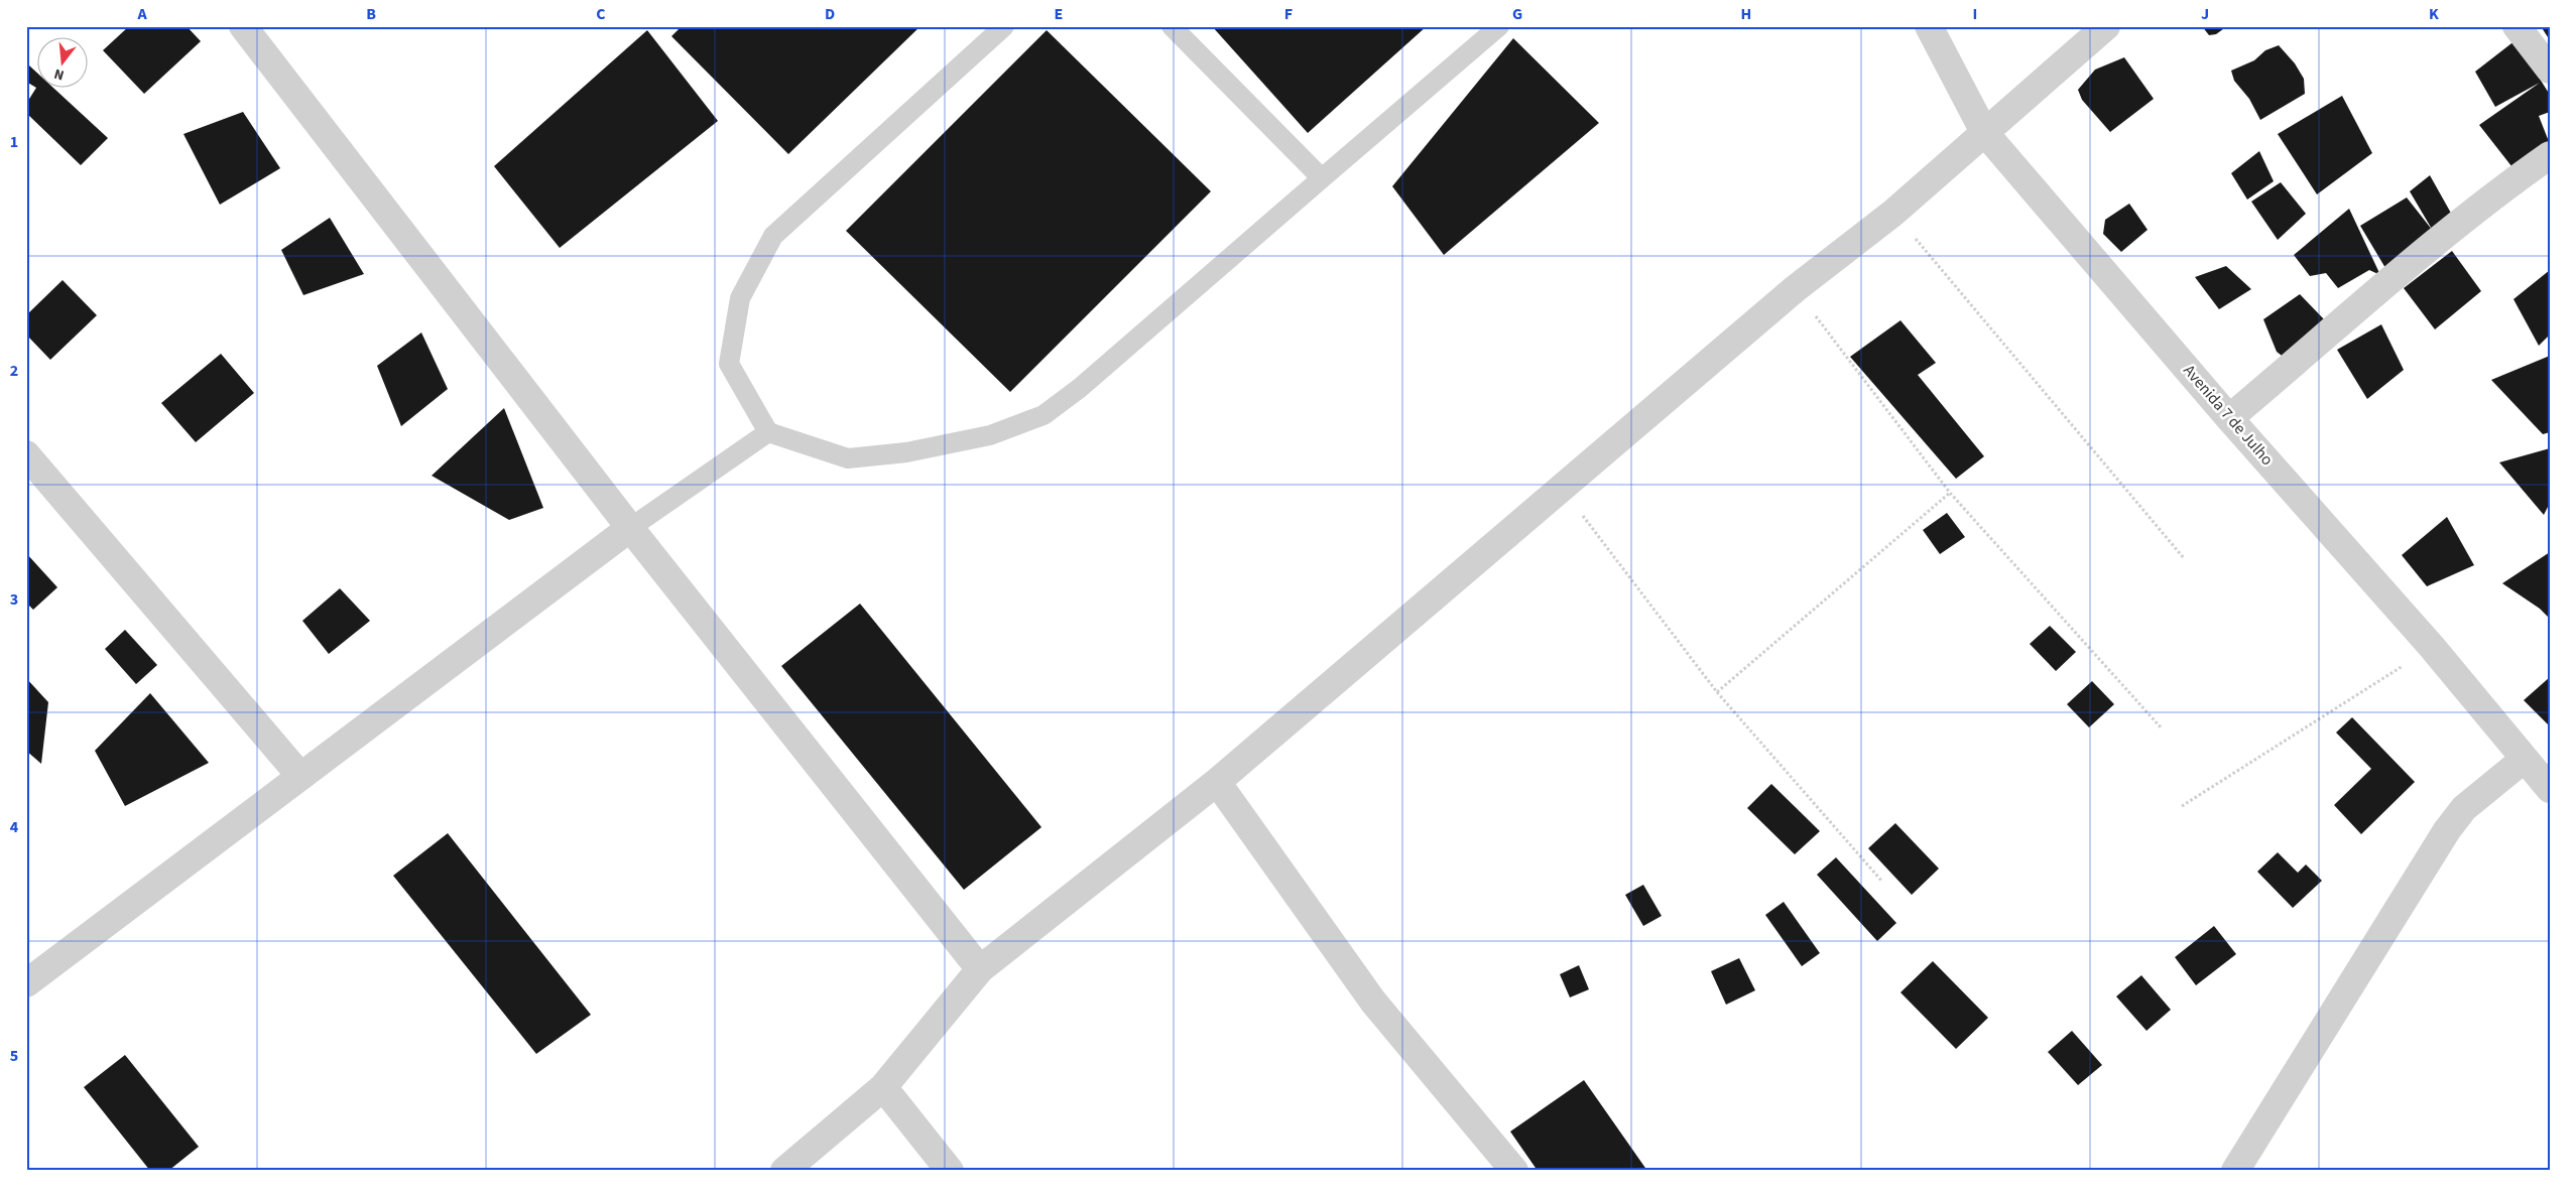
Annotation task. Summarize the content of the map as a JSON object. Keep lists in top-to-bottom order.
{
  "streets": {
    "street": ["Avenida 7 de Julho"]
  },
  "north": "bottom",
  "grid": {
    "columns": [
      "A",
      "B",
      "C",
      "D",
      "E",
      "F",
      "G",
      "H",
      "I",
      "J",
      "K"
    ],
    "rows": [
      "1",
      "2",
      "3",
      "4",
      "5"
    ]
  }
}
